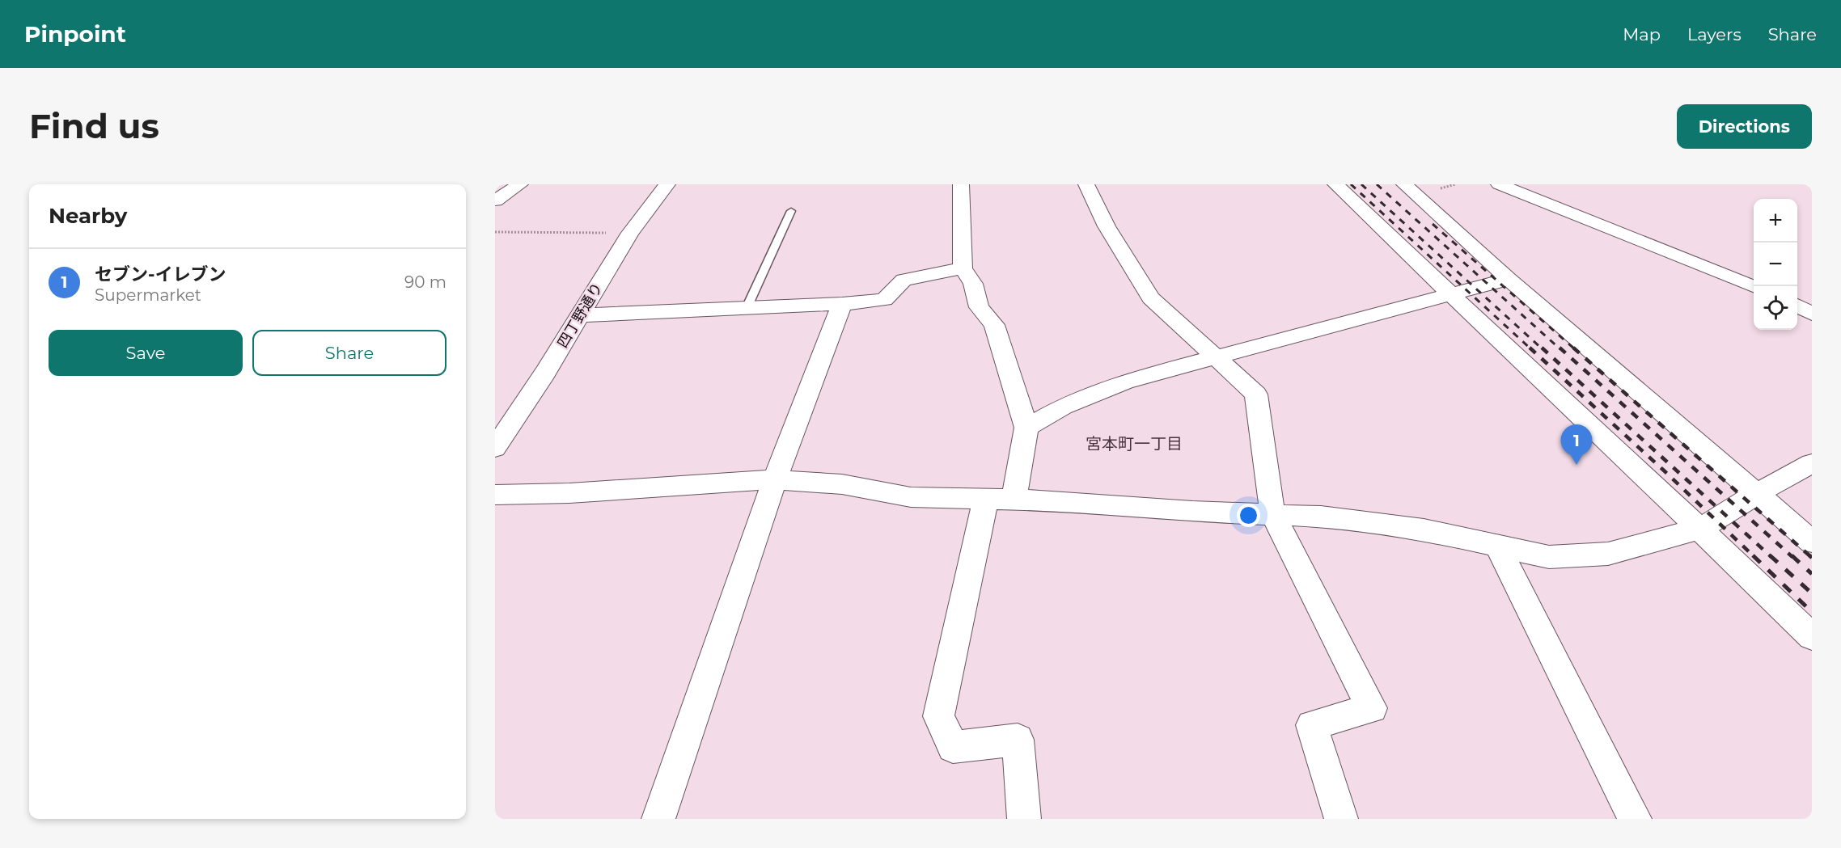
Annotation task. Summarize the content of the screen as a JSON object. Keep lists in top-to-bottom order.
{
  "streets": {
    "street": ["四丁野通り"]
  },
  "districts": ["宮本町一丁目"],
  "page": {
    "header": "Pinpoint",
    "nav": ["Map", "Layers", "Share"],
    "buttons": [
      "Directions",
      ["Save", "Share"]
    ],
    "title": "Find us",
    "heading": "Nearby",
    "map_buttons": ["+", "−"],
    "list": [
      {
        "mark": "1",
        "name": "セブン-イレブン",
        "note": "Supermarket",
        "value": "90 m"
      }
    ],
    "pins": "1"
  }
}
